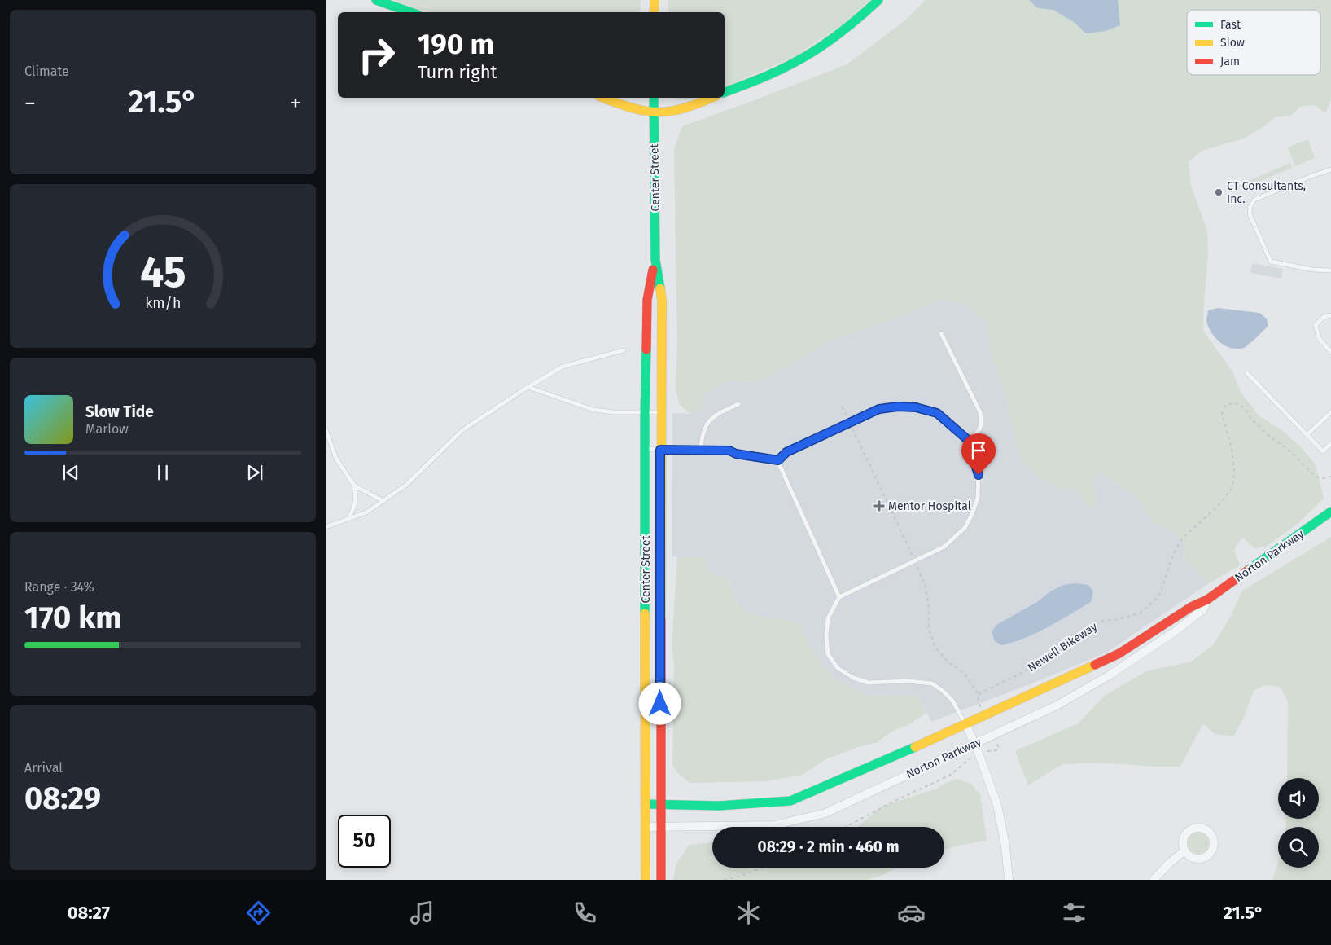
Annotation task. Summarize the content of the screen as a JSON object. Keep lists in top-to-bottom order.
{
  "streets": {
    "main road": ["Center Street", "Norton Parkway"],
    "path": ["Newell Bikeway"]
  },
  "crossings": [
    ["Center Street", "Norton Parkway"]
  ],
  "places": {
    "other": ["CT Consultants, Inc."],
    "health": ["Mentor Hospital"]
  },
  "legend": ["Fast", "Slow", "Jam"],
  "page": {
    "tile": [
      "Climate",
      ["Range · 34%", "170 km"],
      ["Arrival", "08:29"]
    ],
    "turn": ["190 m", "Turn right"],
    "heat": ["−", "21.5°", "+"],
    "song": ["Slow Tide", "Marlow"],
    "limit": "50",
    "trip": "08:29 · 2 min · 460 m",
    "tabs": ["08:27", "21.5°"],
    "gauge": ["45", "km/h"]
  }
}
